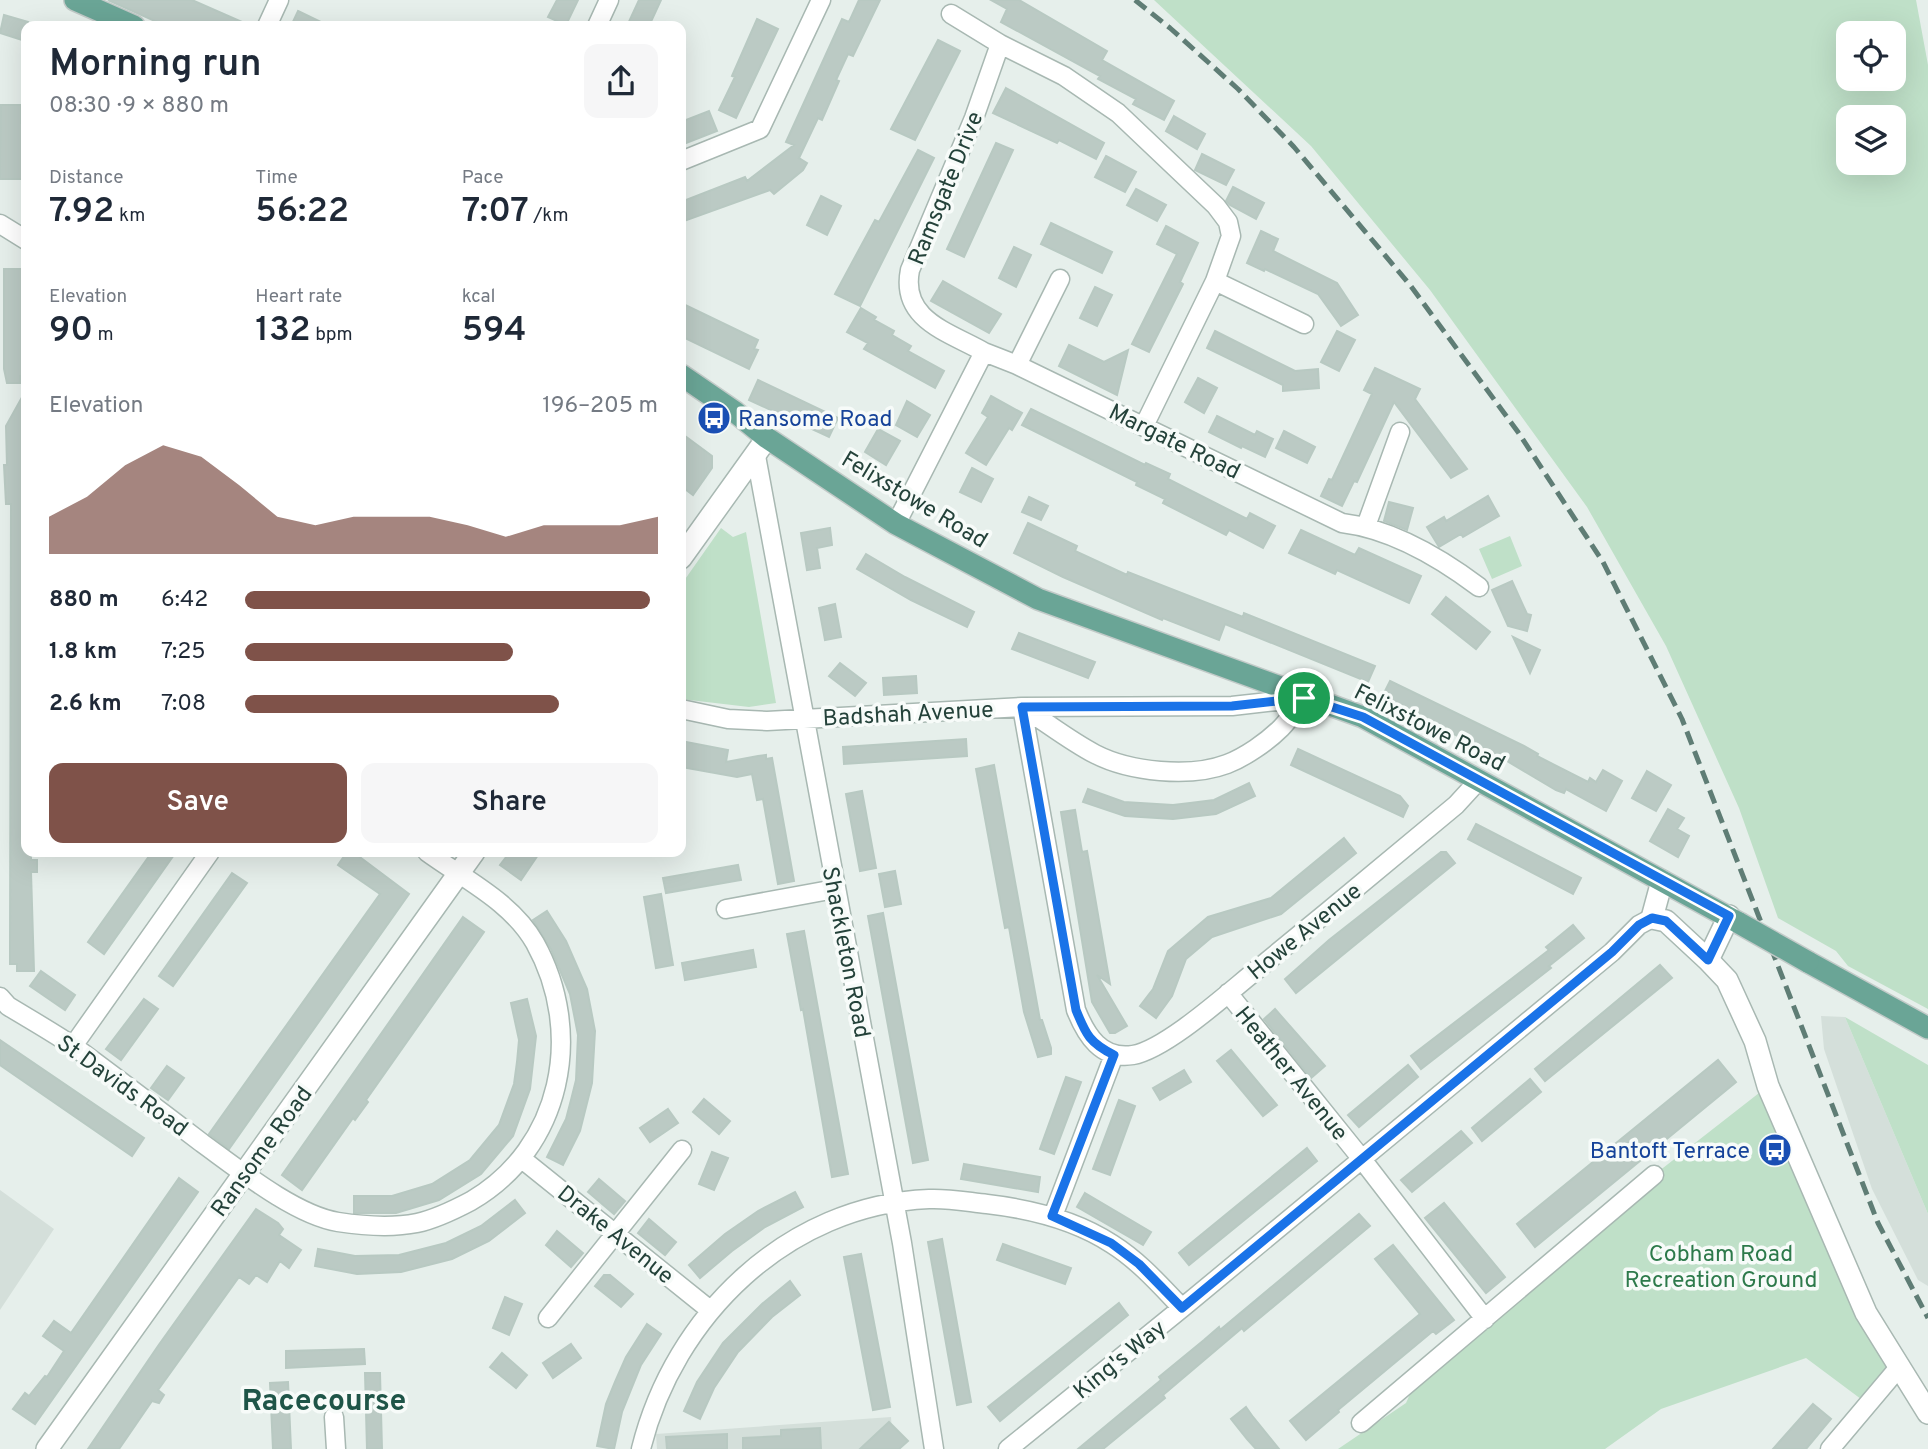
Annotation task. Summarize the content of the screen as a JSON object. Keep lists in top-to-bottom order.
{
  "streets": {
    "main road": ["Felixstowe Road"],
    "street": [
      "Ramsgate Drive",
      "Margate Road",
      "Badshah Avenue",
      "Howe Avenue",
      "Shackleton Road",
      "Heather Avenue",
      "St Davids Road",
      "Ransome Road",
      "Drake Avenue",
      "King's Way"
    ]
  },
  "crossings": [
    ["Ramsgate Drive", "Margate Road"],
    ["Felixstowe Road", "Badshah Avenue"],
    ["Felixstowe Road", "Howe Avenue"],
    ["Felixstowe Road", "Shackleton Road"],
    ["Badshah Avenue", "Shackleton Road"],
    ["Howe Avenue", "Heather Avenue"],
    ["Heather Avenue", "King's Way"],
    ["St Davids Road", "Ransome Road"],
    ["St Davids Road", "Drake Avenue"]
  ],
  "districts": ["Racecourse"],
  "parks": ["Cobham Road Recreation Ground"],
  "places": {
    "bus stop": ["Ransome Road", "Bantoft Terrace"]
  },
  "page": {
    "heading": ["Morning run", "08:30 · 9 × 880 m"],
    "stats": [
      ["Distance", "7.92 km"],
      ["Time", "56:22"],
      ["Pace", "7:07 /km"],
      ["Elevation", "90 m"],
      ["Heart rate", "132 bpm"],
      ["kcal", "594"]
    ],
    "chart": ["Elevation", "196–205 m"],
    "list": [
      {
        "name": "880 m",
        "note": "6:42"
      },
      {
        "name": "1.8 km",
        "note": "7:25"
      },
      {
        "name": "2.6 km",
        "note": "7:08"
      }
    ],
    "buttons": ["Save", "Share"]
  }
}
